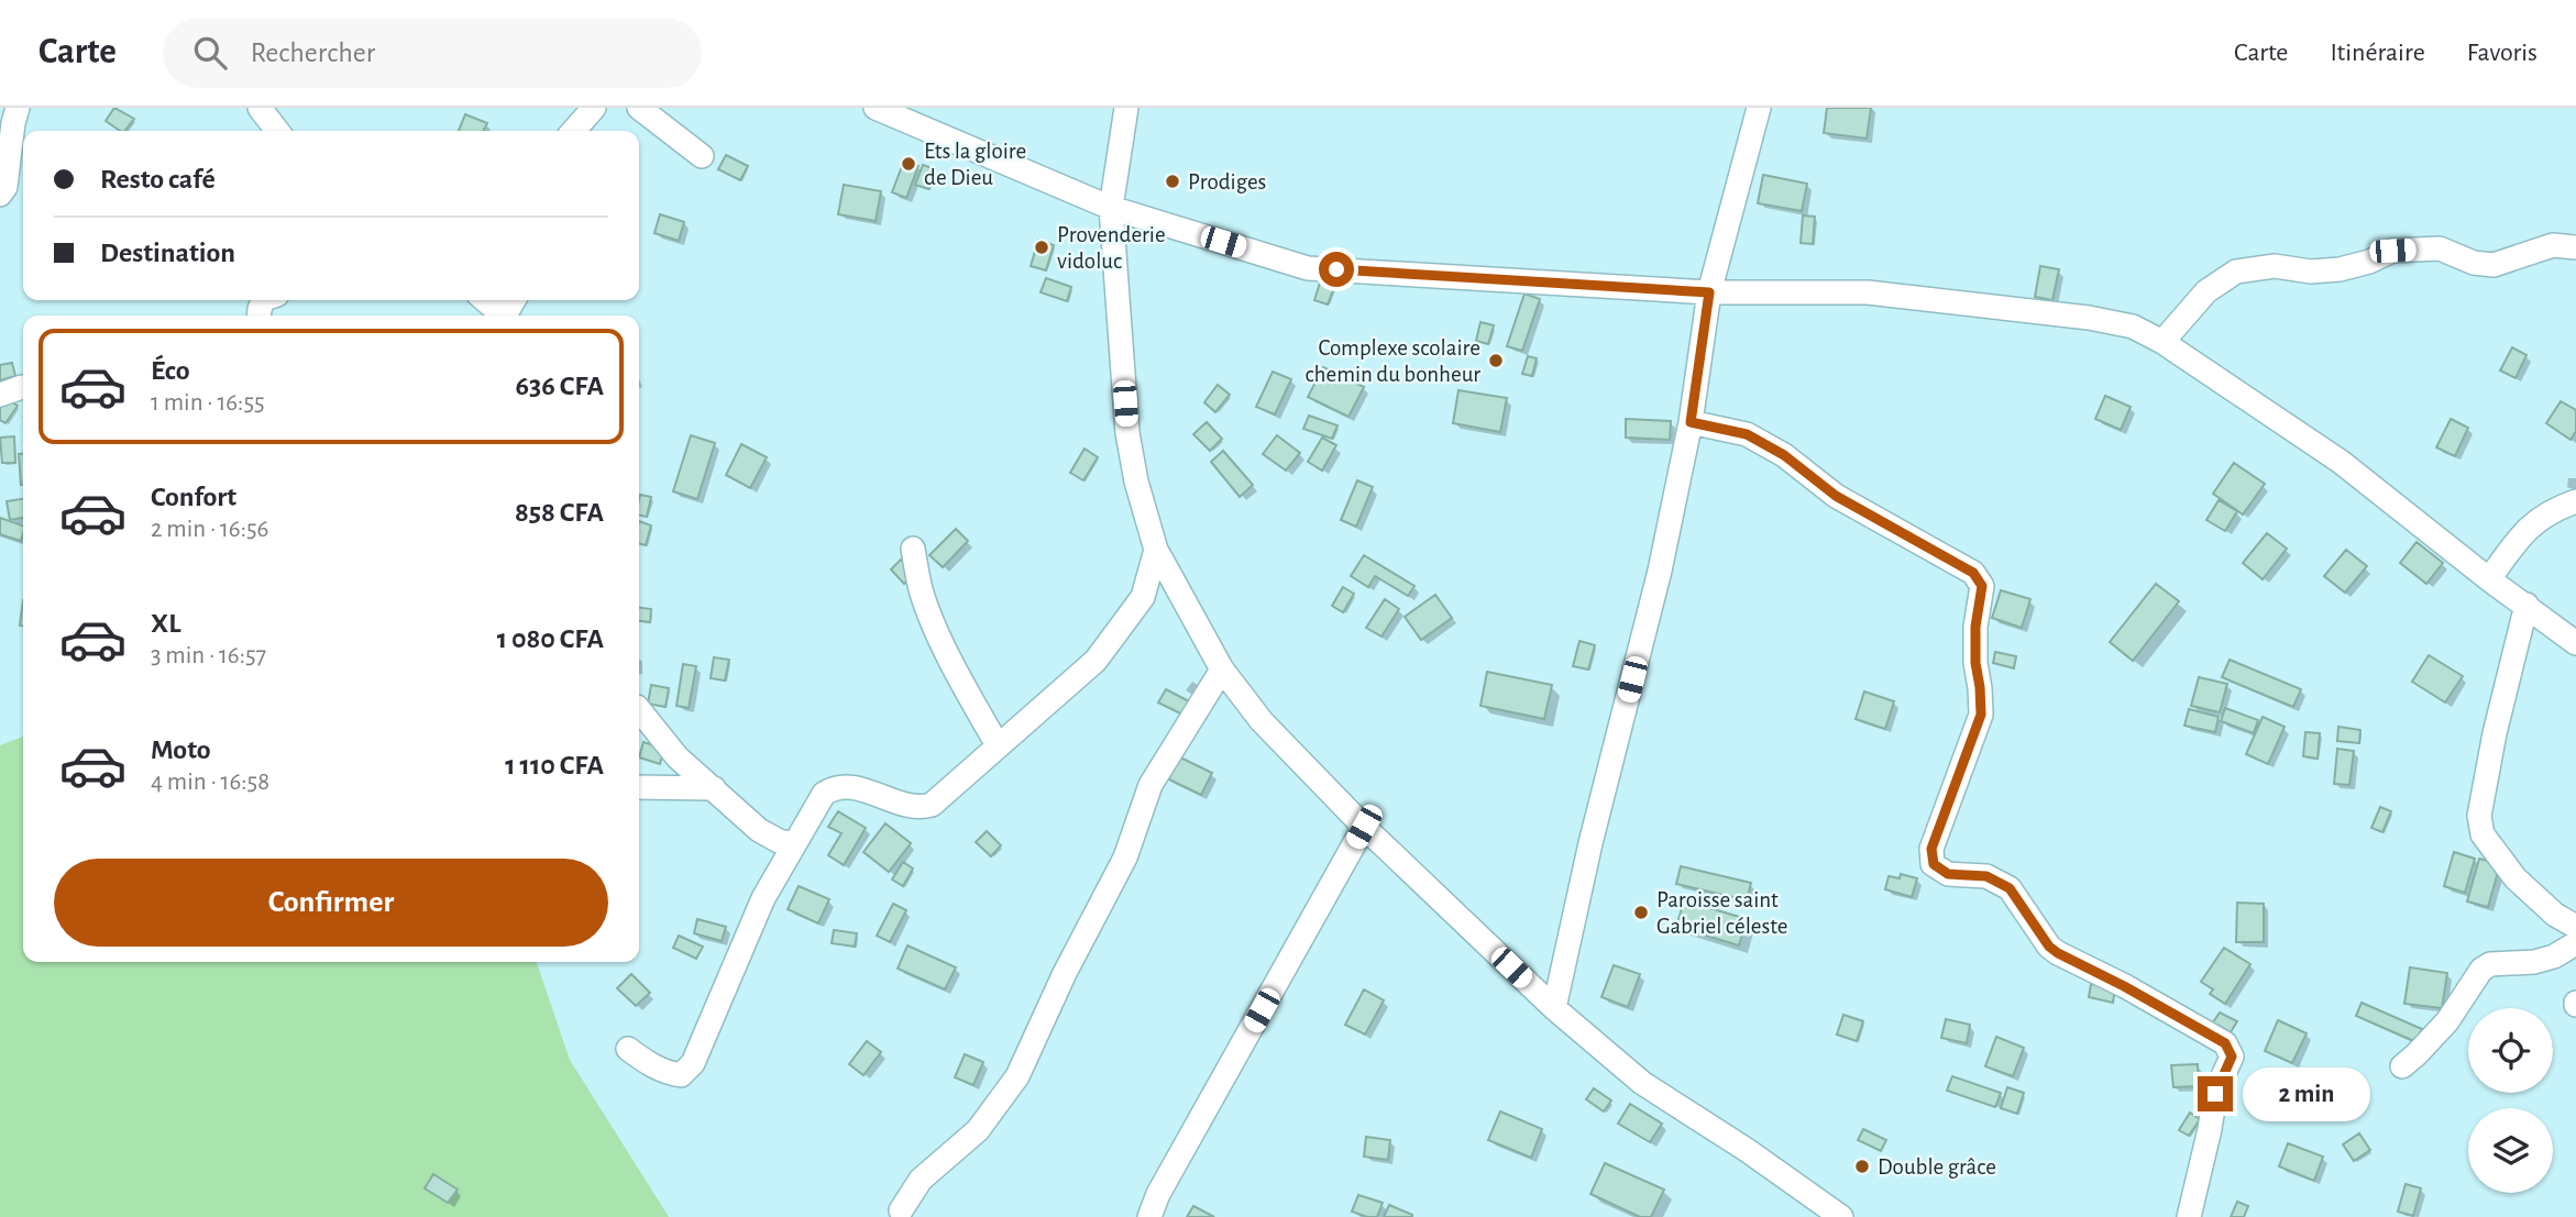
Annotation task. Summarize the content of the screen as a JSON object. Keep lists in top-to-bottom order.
{
  "places": [
    "Ets la gloire de Dieu",
    "Prodiges",
    "Provenderie vidoluc",
    "Complexe scolaire chemin du bonheur",
    "Paroisse saint Gabriel céleste",
    "Double grâce"
  ],
  "page": {
    "header": "Carte",
    "search": "Rechercher",
    "nav": ["Carte", "Itinéraire", "Favoris"],
    "banner": ["Resto café", "Destination"],
    "list": [
      {
        "name": "Éco",
        "note": "1 min · 16:55",
        "value": "636 CFA"
      },
      {
        "name": "Confort",
        "note": "2 min · 16:56",
        "value": "858 CFA"
      },
      {
        "name": "XL",
        "note": "3 min · 16:57",
        "value": "1 080 CFA"
      },
      {
        "name": "Moto",
        "note": "4 min · 16:58",
        "value": "1 110 CFA"
      }
    ],
    "buttons": "Confirmer",
    "bubble": "2 min"
  }
}
